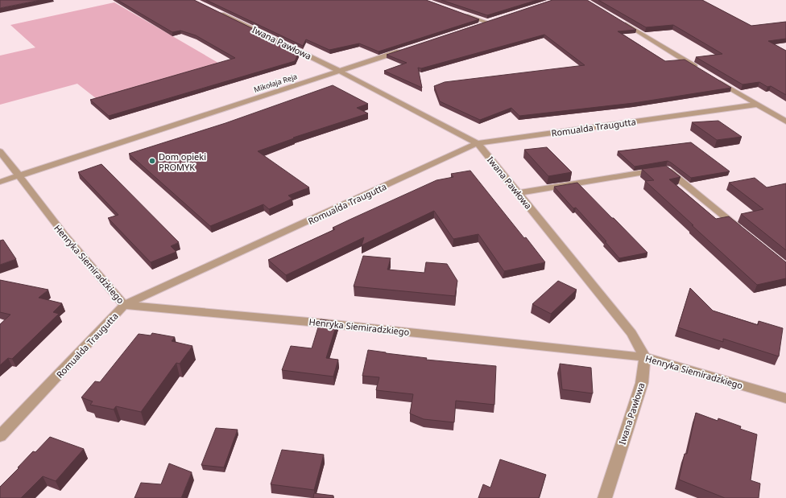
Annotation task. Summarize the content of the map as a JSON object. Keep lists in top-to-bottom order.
{
  "streets": {
    "street": [
      "Iwana Pawłowa",
      "Mikołaja Reja",
      "Romualda Traugutta",
      "Henryka Siemiradzkiego"
    ]
  },
  "crossings": [
    ["Iwana Pawłowa", "Mikołaja Reja"],
    ["Iwana Pawłowa", "Romualda Traugutta"],
    ["Iwana Pawłowa", "Henryka Siemiradzkiego"],
    ["Mikołaja Reja", "Henryka Siemiradzkiego"],
    ["Romualda Traugutta", "Henryka Siemiradzkiego"]
  ],
  "places": ["Dom opieki PROMYK"]
}
